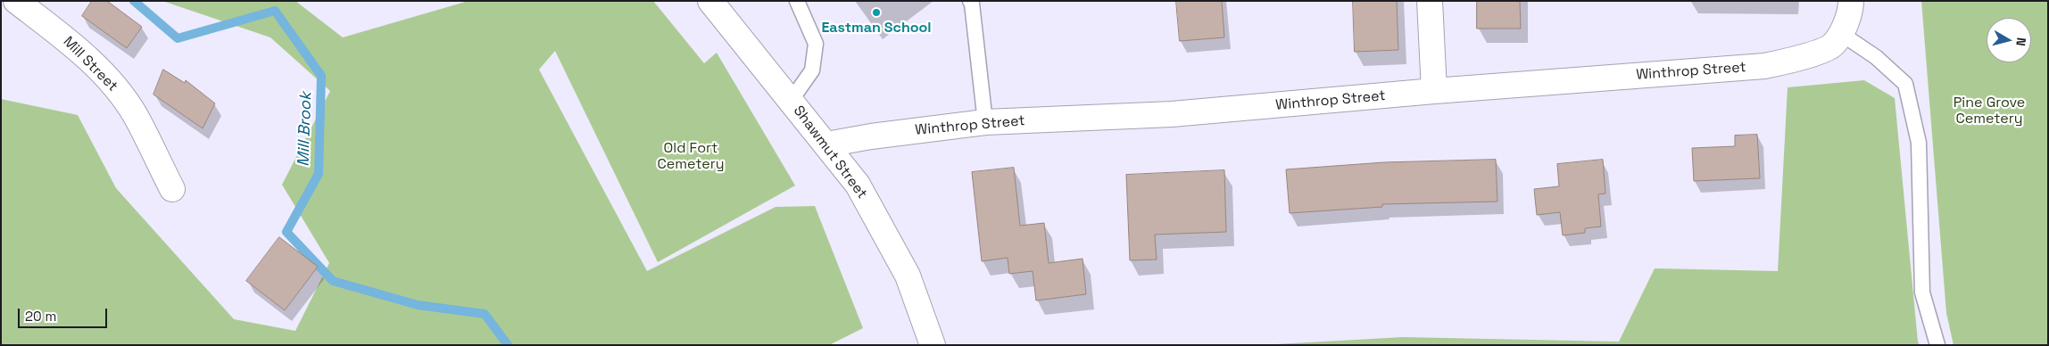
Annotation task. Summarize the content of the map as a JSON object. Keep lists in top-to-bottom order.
{
  "streets": {
    "street": ["Mill Street", "Winthrop Street", "Shawmut Street"]
  },
  "crossings": [
    ["Winthrop Street", "Shawmut Street"]
  ],
  "water": ["Mill Brook"],
  "parks": ["Pine Grove Cemetery", "Old Fort Cemetery"],
  "places": ["Eastman School"],
  "scale_bar": "20 m",
  "north": "right"
}
